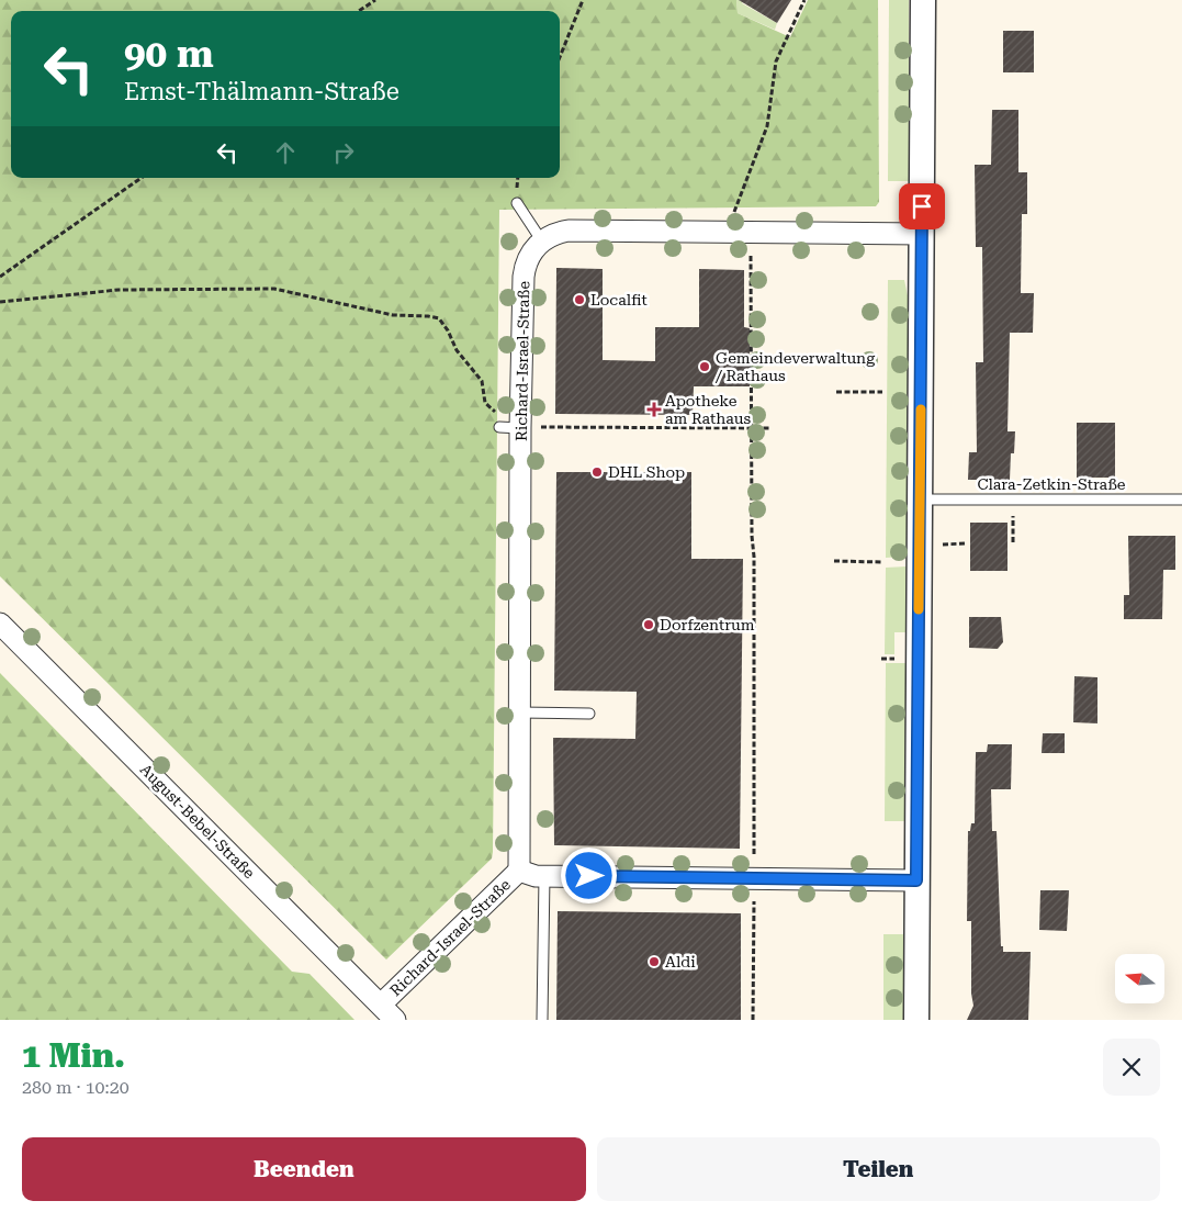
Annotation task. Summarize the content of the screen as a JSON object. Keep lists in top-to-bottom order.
{
  "streets": {
    "street": ["Richard-Israel-Straße", "August-Bebel-Straße"],
    "lane": ["Clara-Zetkin-Straße"]
  },
  "crossings": [
    ["Richard-Israel-Straße", "August-Bebel-Straße"]
  ],
  "places": {
    "other": [
      "Localfit",
      "Gemeindeverwaltung / Rathaus",
      "DHL Shop",
      "Dorfzentrum",
      "Aldi"
    ],
    "health": ["Apotheke am Rathaus"]
  },
  "north": "left",
  "page": {
    "turn": ["90 m", "Ernst-Thälmann-Straße"],
    "heading": ["1 Min.", "280 m · 10:20"],
    "buttons": ["Beenden", "Teilen"]
  }
}
